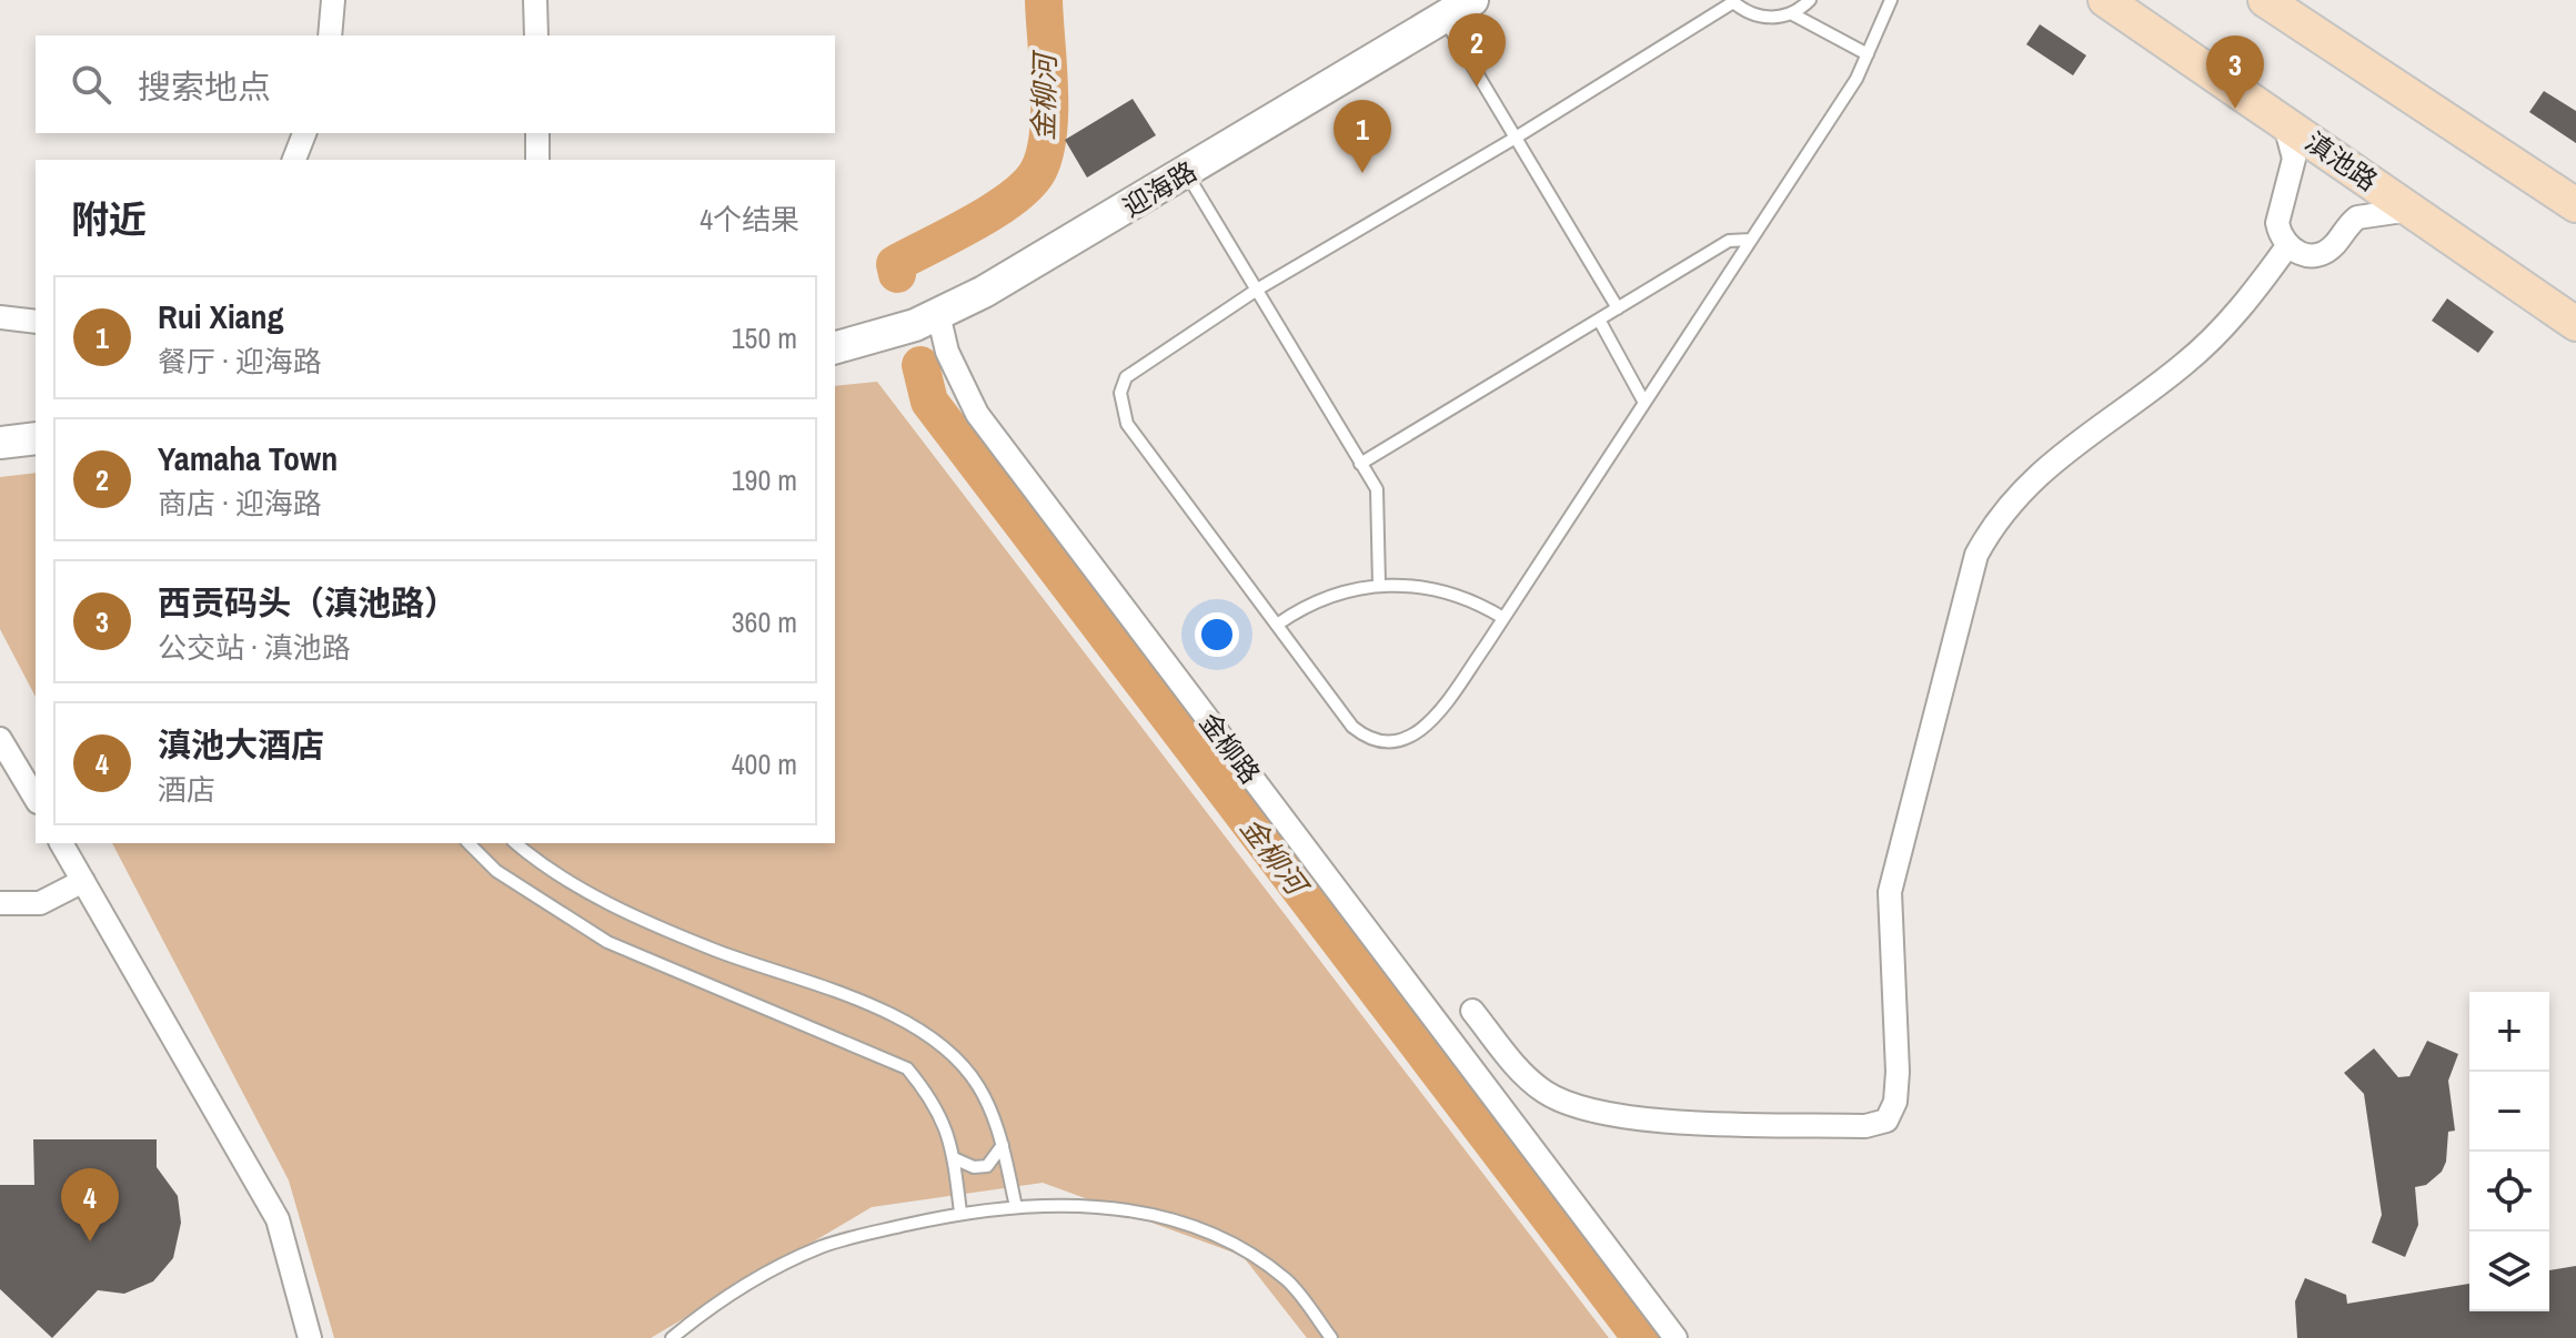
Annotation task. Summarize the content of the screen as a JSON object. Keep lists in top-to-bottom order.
{
  "streets": {
    "main road": ["滇池路"],
    "street": ["迎海路", "金柳路"]
  },
  "crossings": [
    ["迎海路", "金柳路"]
  ],
  "water": ["金柳河"],
  "page": {
    "pins": [
      "2",
      "3",
      "1",
      "4"
    ],
    "search": "搜索地点",
    "heading": ["附近", "4个结果"],
    "list": [
      {
        "mark": "1",
        "name": "Rui Xiang",
        "note": "餐厅 · 迎海路",
        "value": "150 m"
      },
      {
        "mark": "2",
        "name": "Yamaha Town",
        "note": "商店 · 迎海路",
        "value": "190 m"
      },
      {
        "mark": "3",
        "name": "西贡码头（滇池路）",
        "note": "公交站 · 滇池路",
        "value": "360 m"
      },
      {
        "mark": "4",
        "name": "滇池大酒店",
        "note": "酒店",
        "value": "400 m"
      }
    ],
    "map_buttons": ["+", "−"]
  }
}
